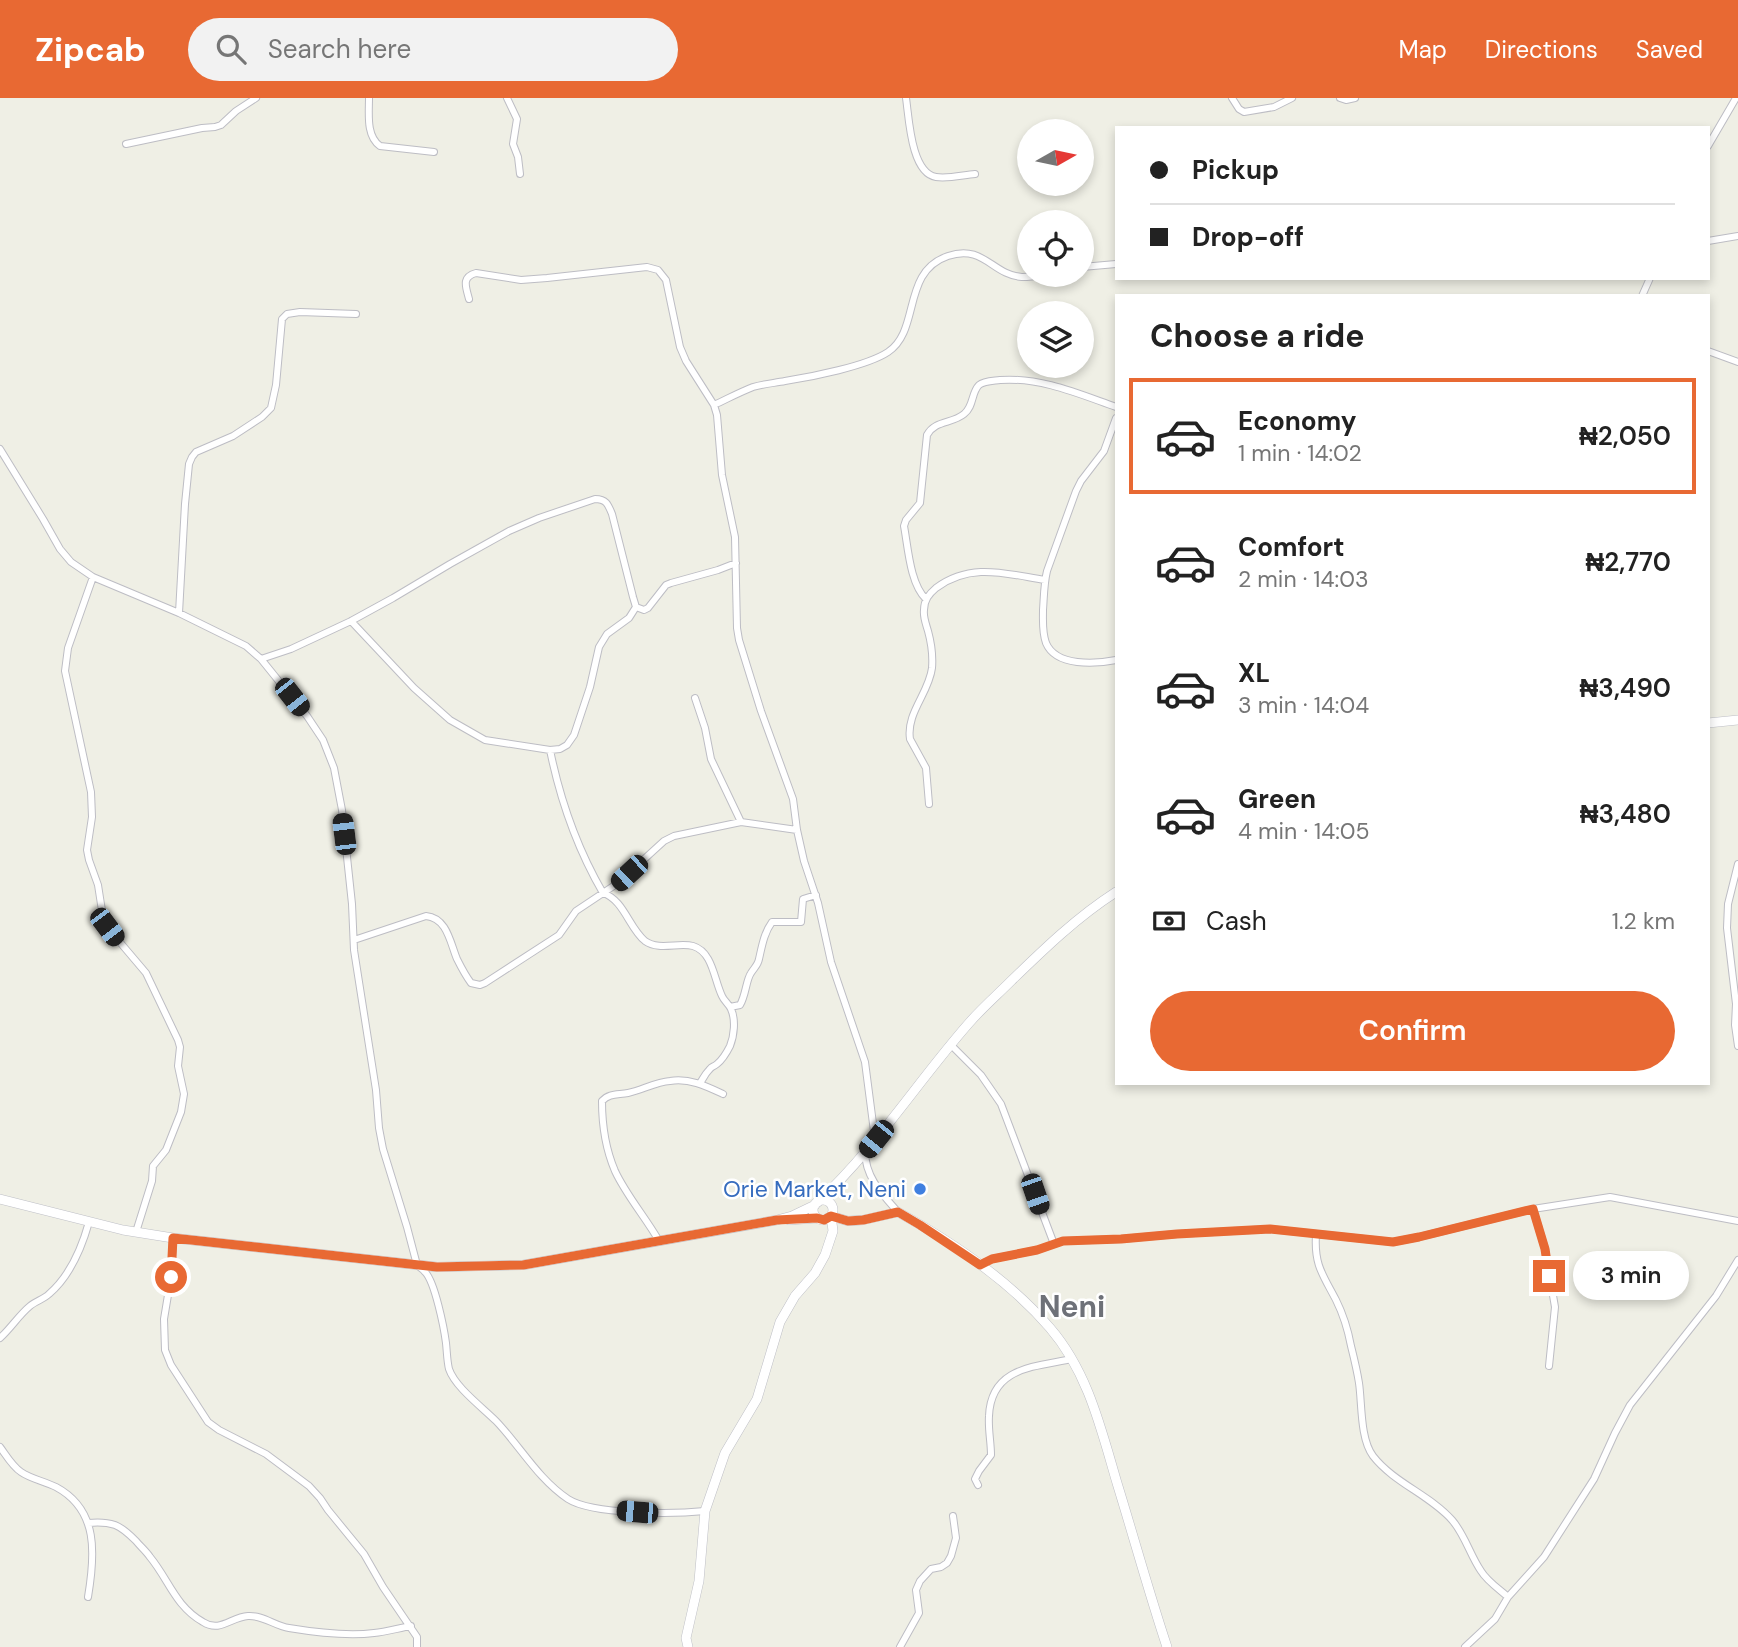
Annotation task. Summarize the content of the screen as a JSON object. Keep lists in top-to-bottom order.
{
  "districts": ["Neni"],
  "places": ["Orie Market, Neni"],
  "north": "right",
  "page": {
    "header": "Zipcab",
    "search": "Search here",
    "nav": ["Map", "Directions", "Saved"],
    "banner": ["Pickup", "Drop-off"],
    "heading": "Choose a ride",
    "list": [
      {
        "name": "Economy",
        "note": "1 min · 14:02",
        "value": "₦2,050"
      },
      {
        "name": "Comfort",
        "note": "2 min · 14:03",
        "value": "₦2,770"
      },
      {
        "name": "XL",
        "note": "3 min · 14:04",
        "value": "₦3,490"
      },
      {
        "name": "Green",
        "note": "4 min · 14:05",
        "value": "₦3,480"
      }
    ],
    "pay": ["Cash", "1.2 km"],
    "buttons": "Confirm",
    "bubble": "3 min"
  }
}
